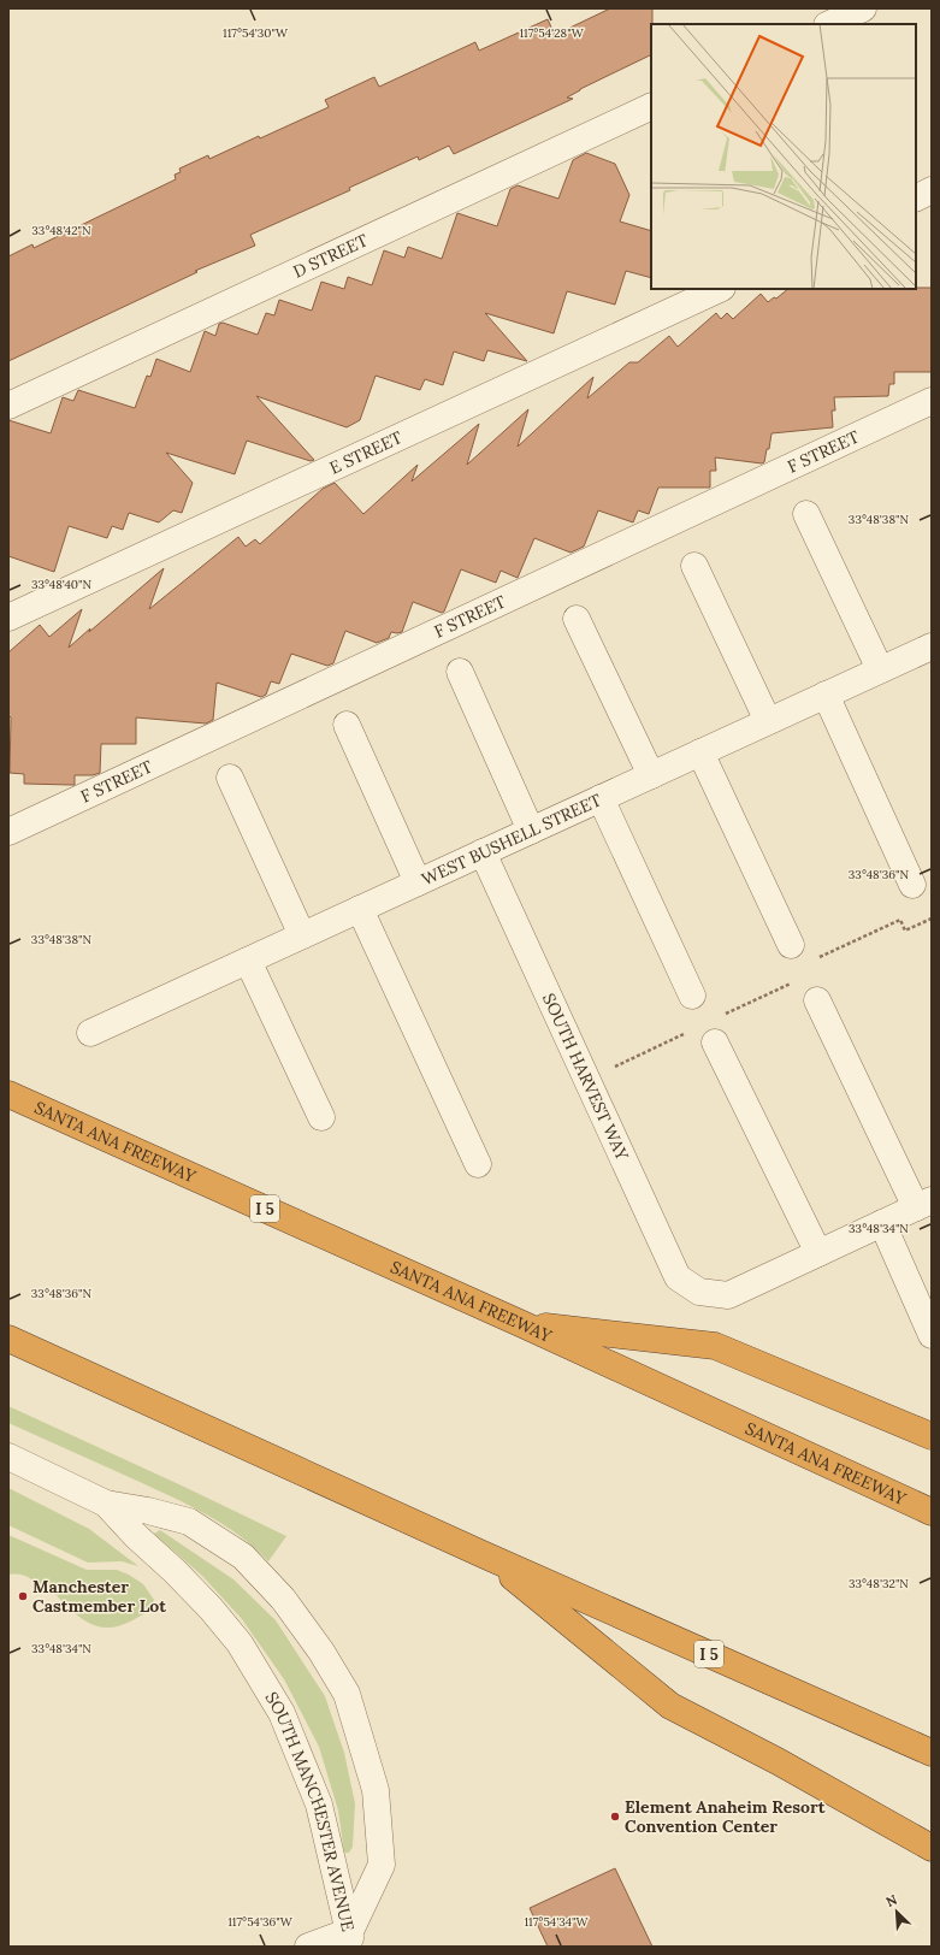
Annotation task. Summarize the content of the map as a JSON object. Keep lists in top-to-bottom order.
{
  "streets": {
    "highway": ["SANTA ANA FREEWAY", "I 5"],
    "street": [
      "D STREET",
      "F STREET",
      "E STREET",
      "WEST BUSHELL STREET",
      "SOUTH HARVEST WAY",
      "SOUTH MANCHESTER AVENUE"
    ]
  },
  "crossings": [
    ["WEST BUSHELL STREET", "SOUTH HARVEST WAY"]
  ],
  "places": ["Manchester Castmember Lot", "Element Anaheim Resort Convention Center"],
  "north": "top left",
  "coordinates": [
    "117°54'30\"W",
    "117°54'28\"W",
    "33°48'42\"N",
    "33°48'38\"N",
    "33°48'40\"N",
    "33°48'36\"N",
    "33°48'34\"N",
    "33°48'32\"N",
    "117°54'36\"W",
    "117°54'34\"W"
  ]
}
